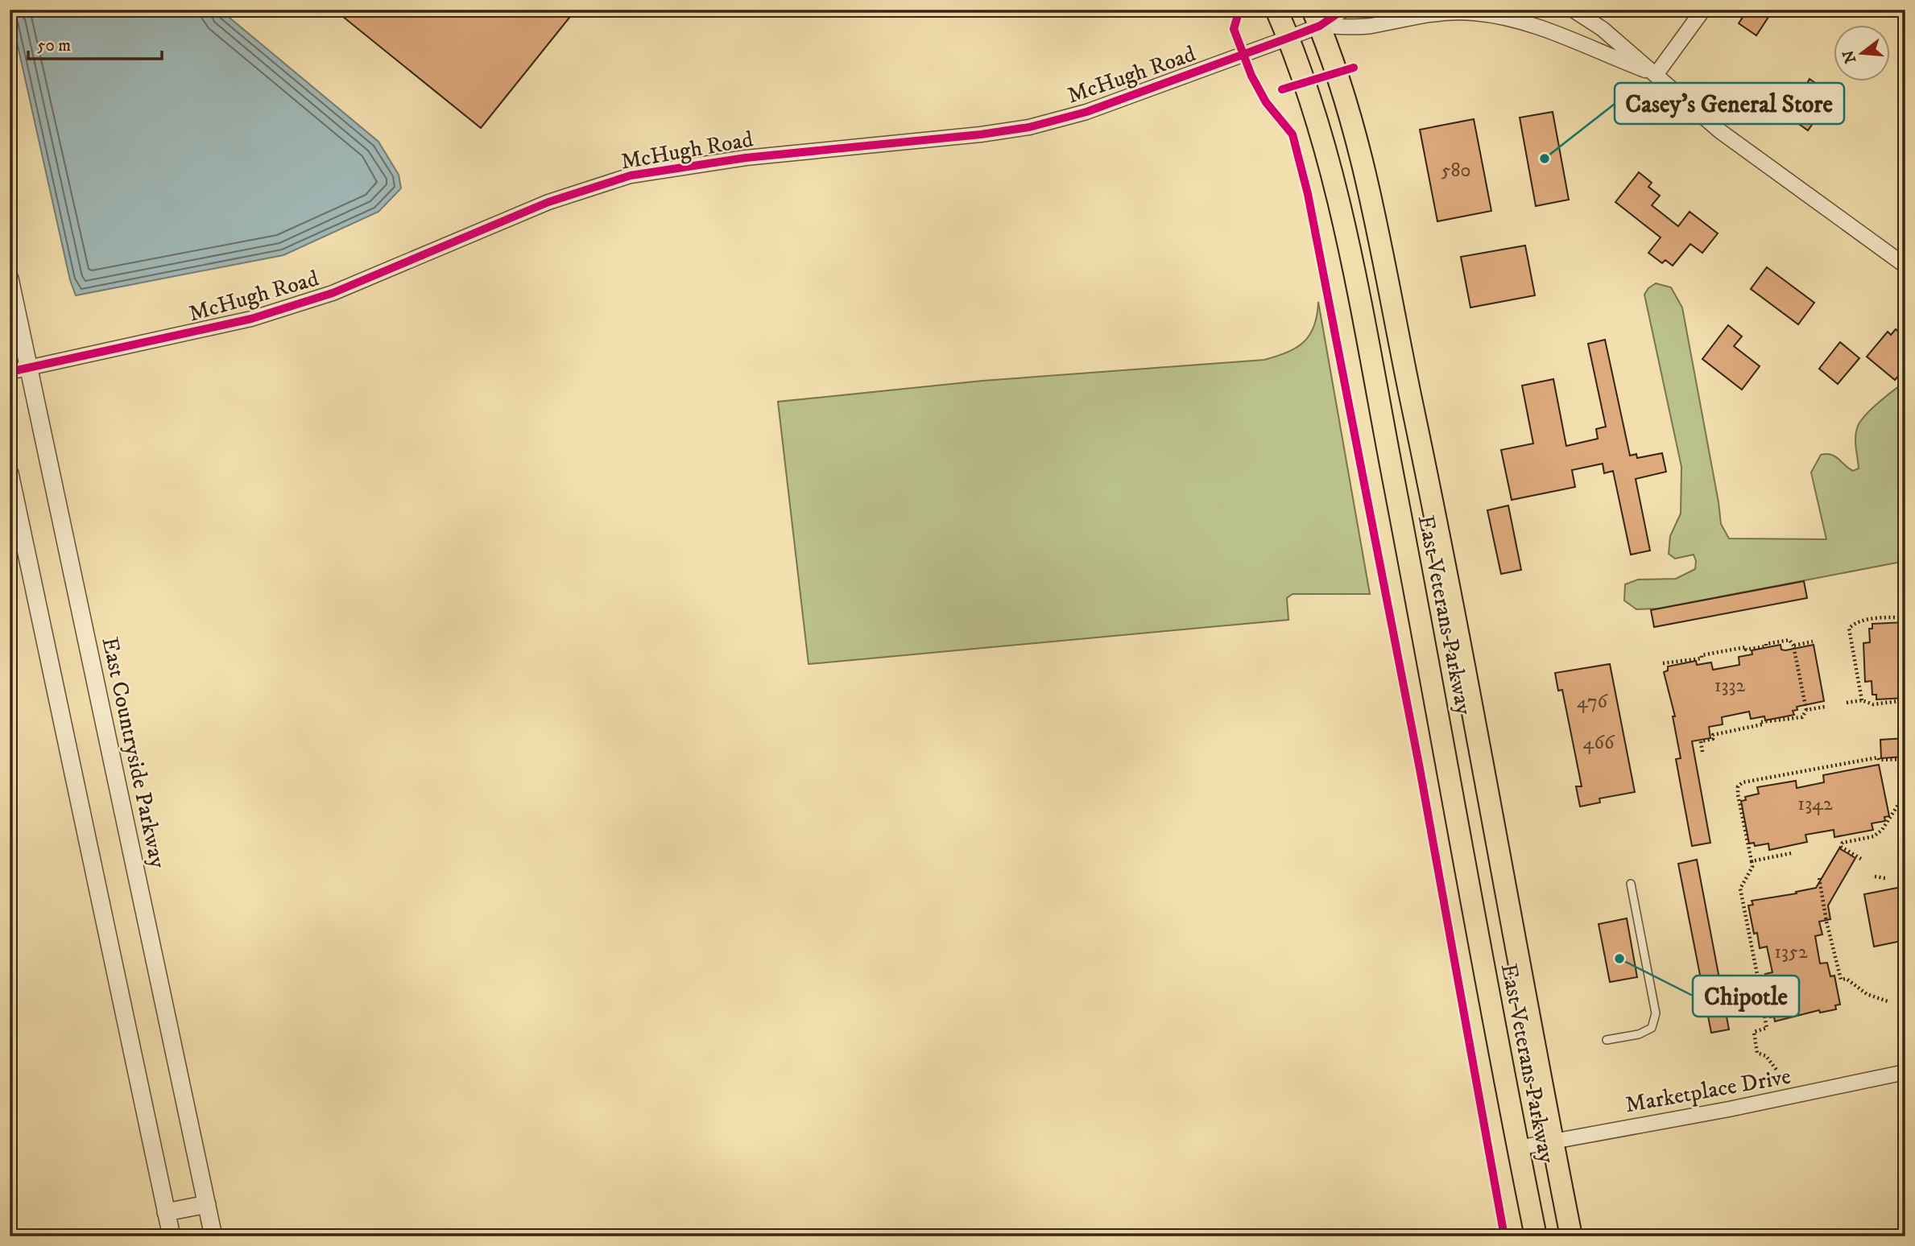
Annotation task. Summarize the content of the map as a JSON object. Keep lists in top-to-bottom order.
{
  "streets": {
    "main road": ["East Veterans Parkway"],
    "street": ["McHugh Road", "East Countryside Parkway", "Marketplace Drive"]
  },
  "crossings": [
    ["McHugh Road", "East Veterans Parkway"],
    ["McHugh Road", "East Countryside Parkway"],
    ["East Veterans Parkway", "Marketplace Drive"]
  ],
  "places": ["Casey's General Store", "Chipotle"],
  "house_numbers": [
    "580",
    "1332",
    "476",
    "466",
    "1342",
    "1352"
  ],
  "scale_bar": "50 m",
  "north": "left"
}
